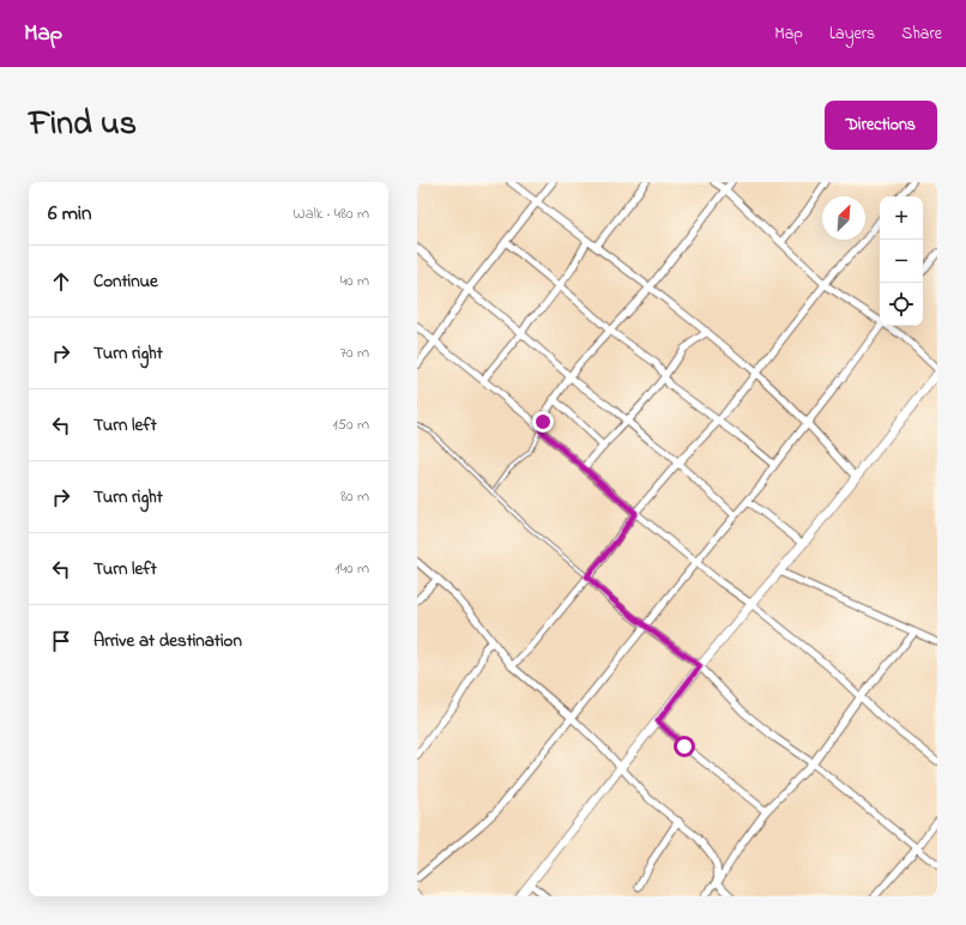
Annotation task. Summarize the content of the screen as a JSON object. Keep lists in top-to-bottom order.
{
  "north": "top right",
  "page": {
    "header": "Map",
    "nav": ["Map", "Layers", "Share"],
    "title": "Find us",
    "buttons": "Directions",
    "heading": ["6 min", "Walk · 480 m"],
    "map_buttons": ["+", "−"],
    "list": [
      ["Continue", "40 m"],
      ["Turn right", "70 m"],
      ["Turn left", "150 m"],
      ["Turn right", "80 m"],
      ["Turn left", "140 m"],
      "Arrive at destination"
    ]
  }
}
